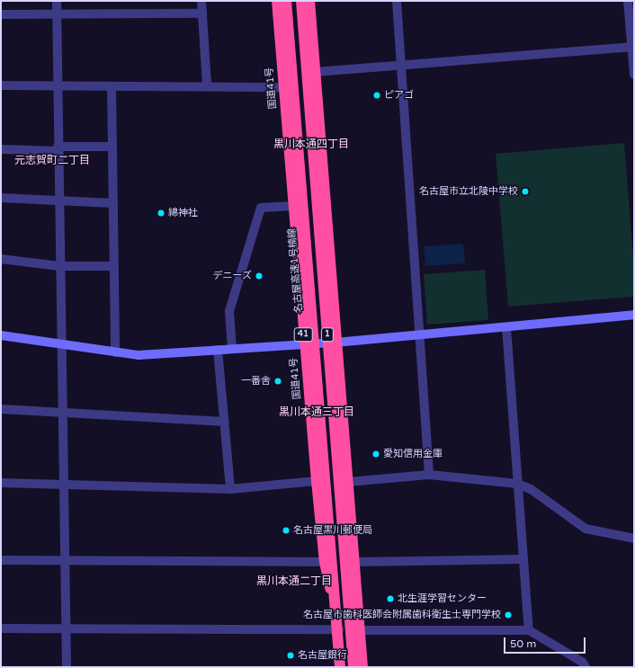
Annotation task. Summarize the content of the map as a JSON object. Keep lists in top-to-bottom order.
{
  "streets": {
    "highway": [
      "国道41号",
      "名古屋高速1号楠線",
      "41",
      "1"
    ]
  },
  "crossings": [
    ["国道41号", "名古屋高速1号楠線"]
  ],
  "districts": [
    "黒川本通四丁目",
    "元志賀町二丁目",
    "黒川本通三丁目",
    "黒川本通二丁目"
  ],
  "places": [
    "ピアゴ",
    "名古屋市立北陵中学校",
    "綿神社",
    "デニーズ",
    "一番舎",
    "愛知信用金庫",
    "名古屋黒川郵便局",
    "北生涯学習センター",
    "名古屋市歯科医師会附属歯科衛生士専門学校",
    "名古屋銀行"
  ],
  "scale_bar": "50 m"
}
